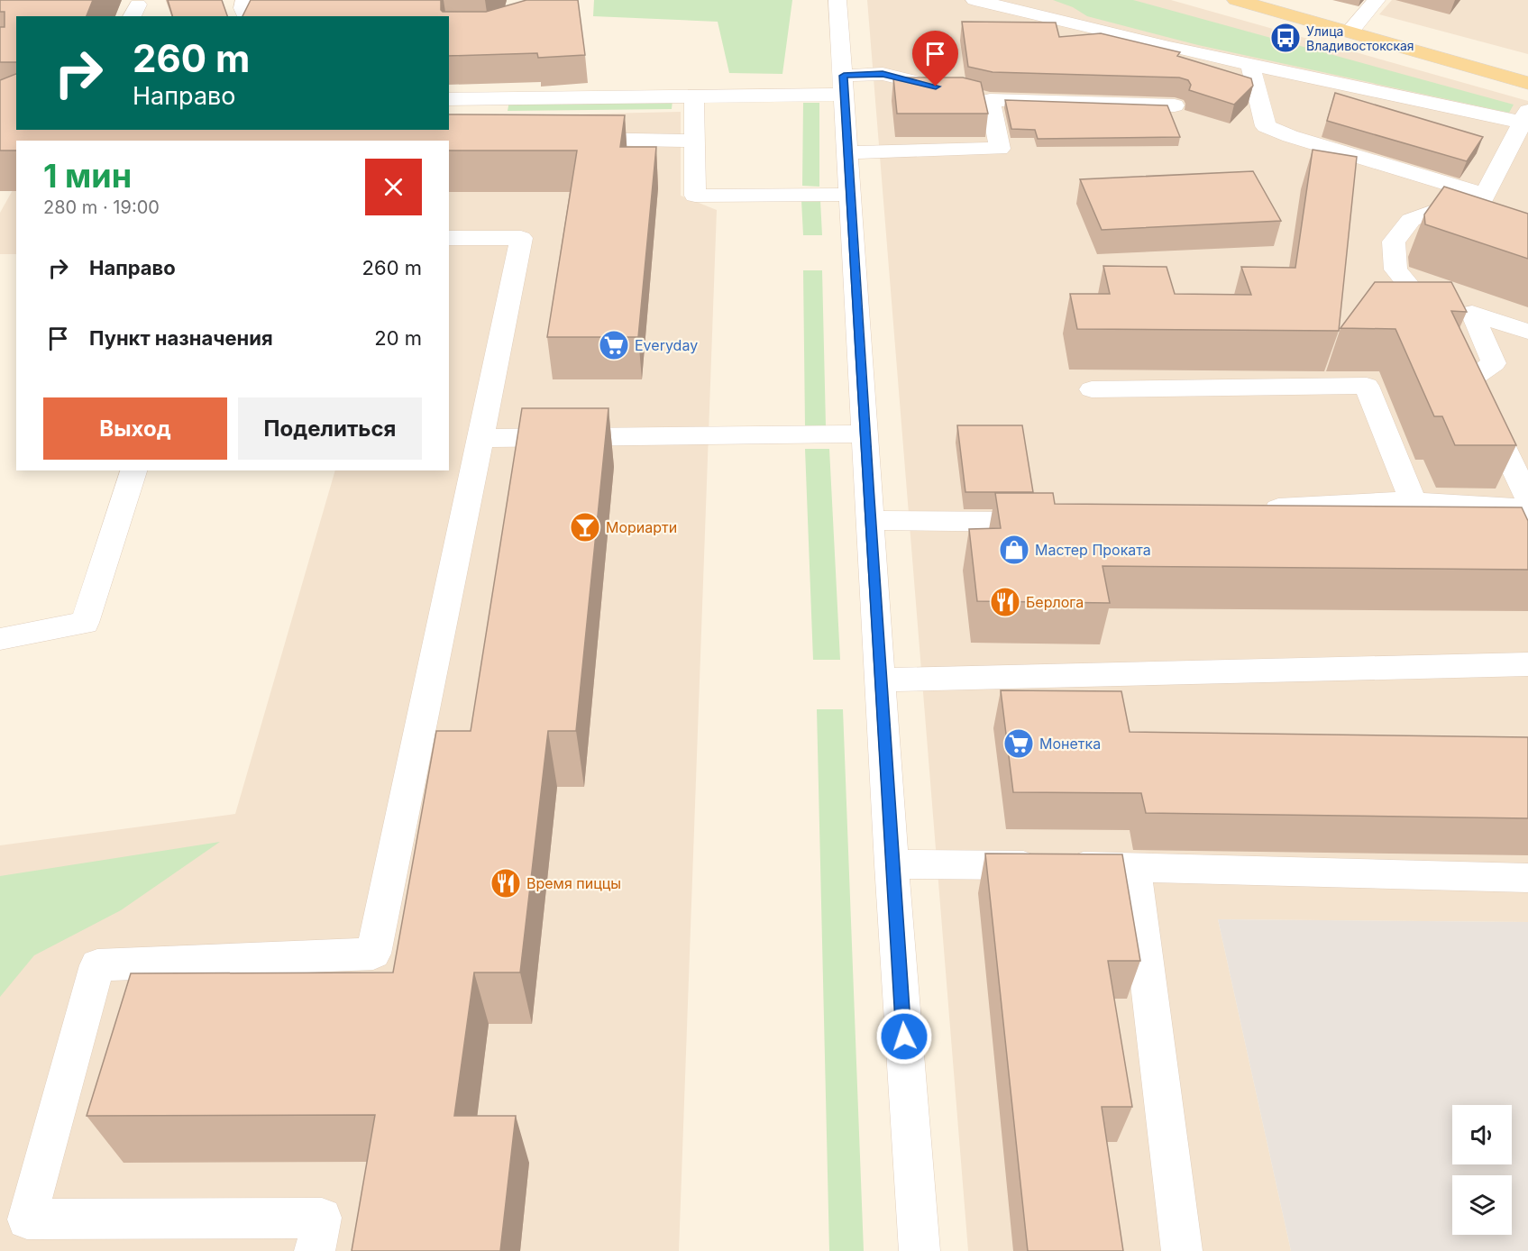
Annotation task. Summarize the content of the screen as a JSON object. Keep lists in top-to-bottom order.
{
  "places": {
    "bus stop": ["Улица Владивостокская"],
    "supermarket": ["Everyday", "Монетка"],
    "bar": ["Мориарти"],
    "shop": ["Мастер Проката"],
    "restaurant": ["Берлога", "Время пиццы"]
  },
  "page": {
    "turn": ["260 m", "Направо"],
    "heading": ["1 мин", "280 m · 19:00"],
    "list": [
      {
        "name": "Направо",
        "value": "260 m"
      },
      {
        "name": "Пункт назначения",
        "value": "20 m"
      }
    ],
    "buttons": ["Выход", "Поделиться"]
  }
}
